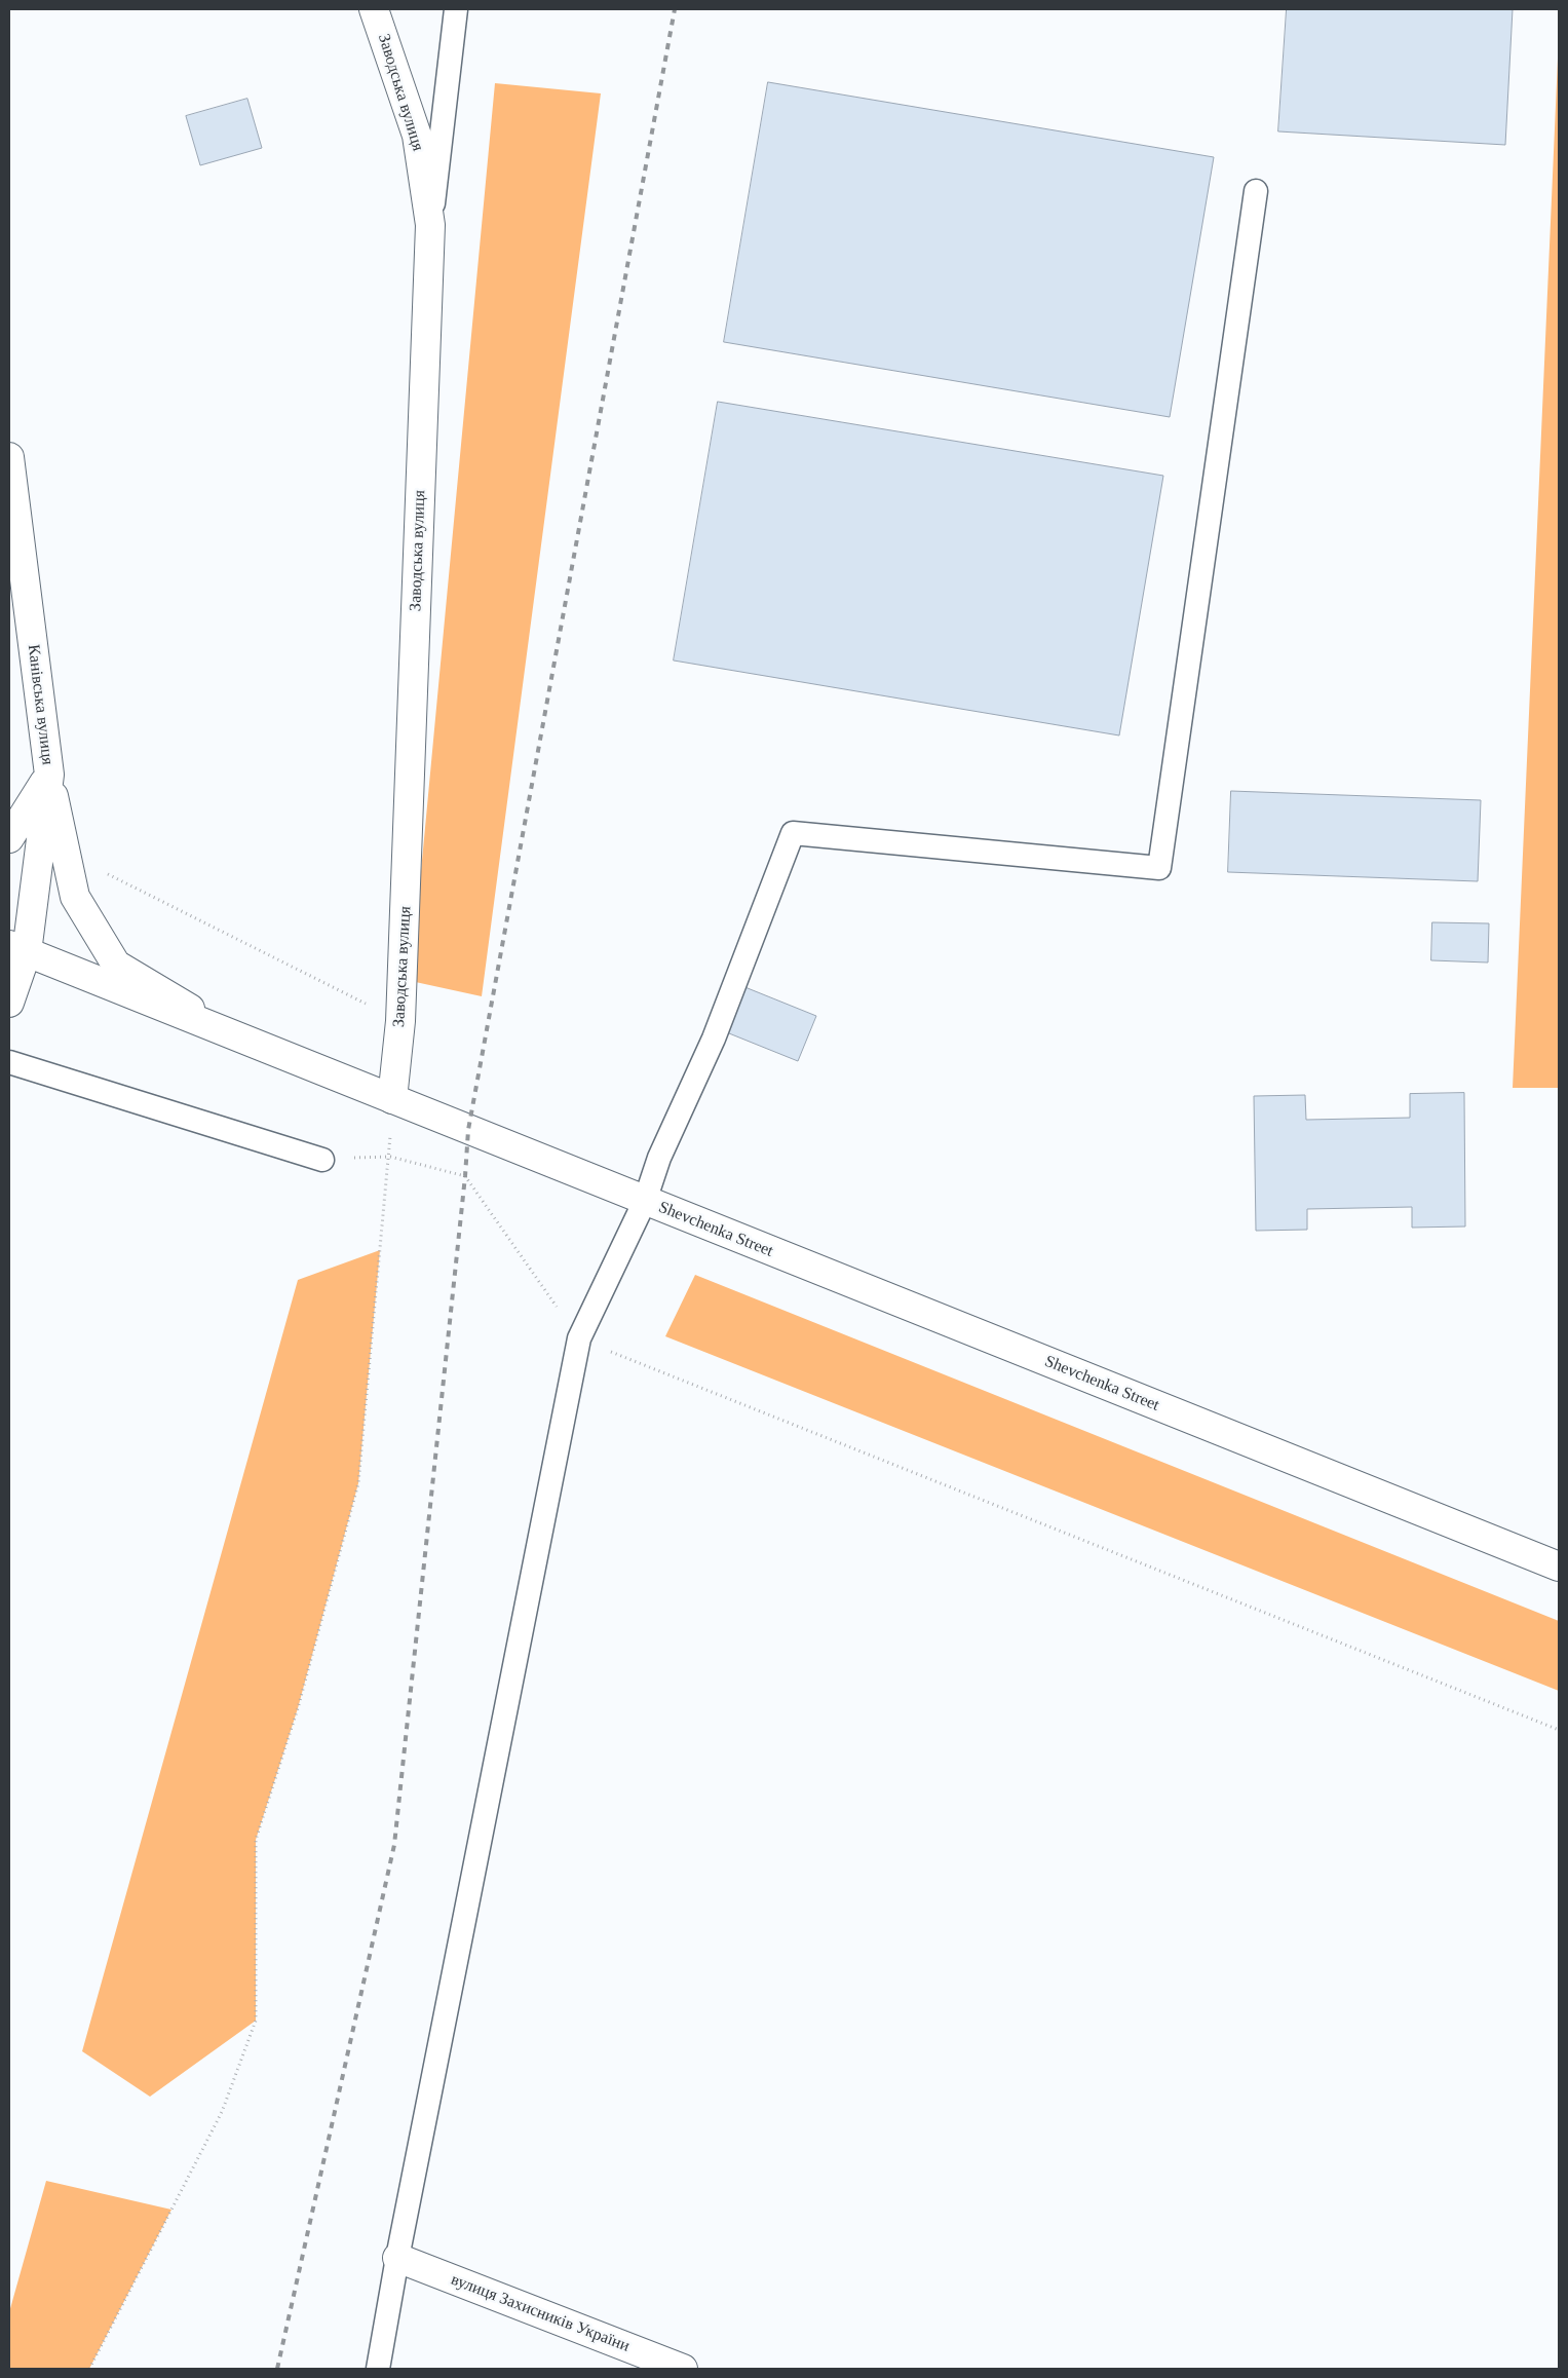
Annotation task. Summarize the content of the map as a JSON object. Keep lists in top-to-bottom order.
{
  "streets": {
    "street": [
      "Заводська вулиця",
      "Канівська вулиця",
      "Shevchenka Street",
      "вулиця Захисників України"
    ]
  },
  "crossings": [
    ["Заводська вулиця", "Shevchenka Street"]
  ]
}
